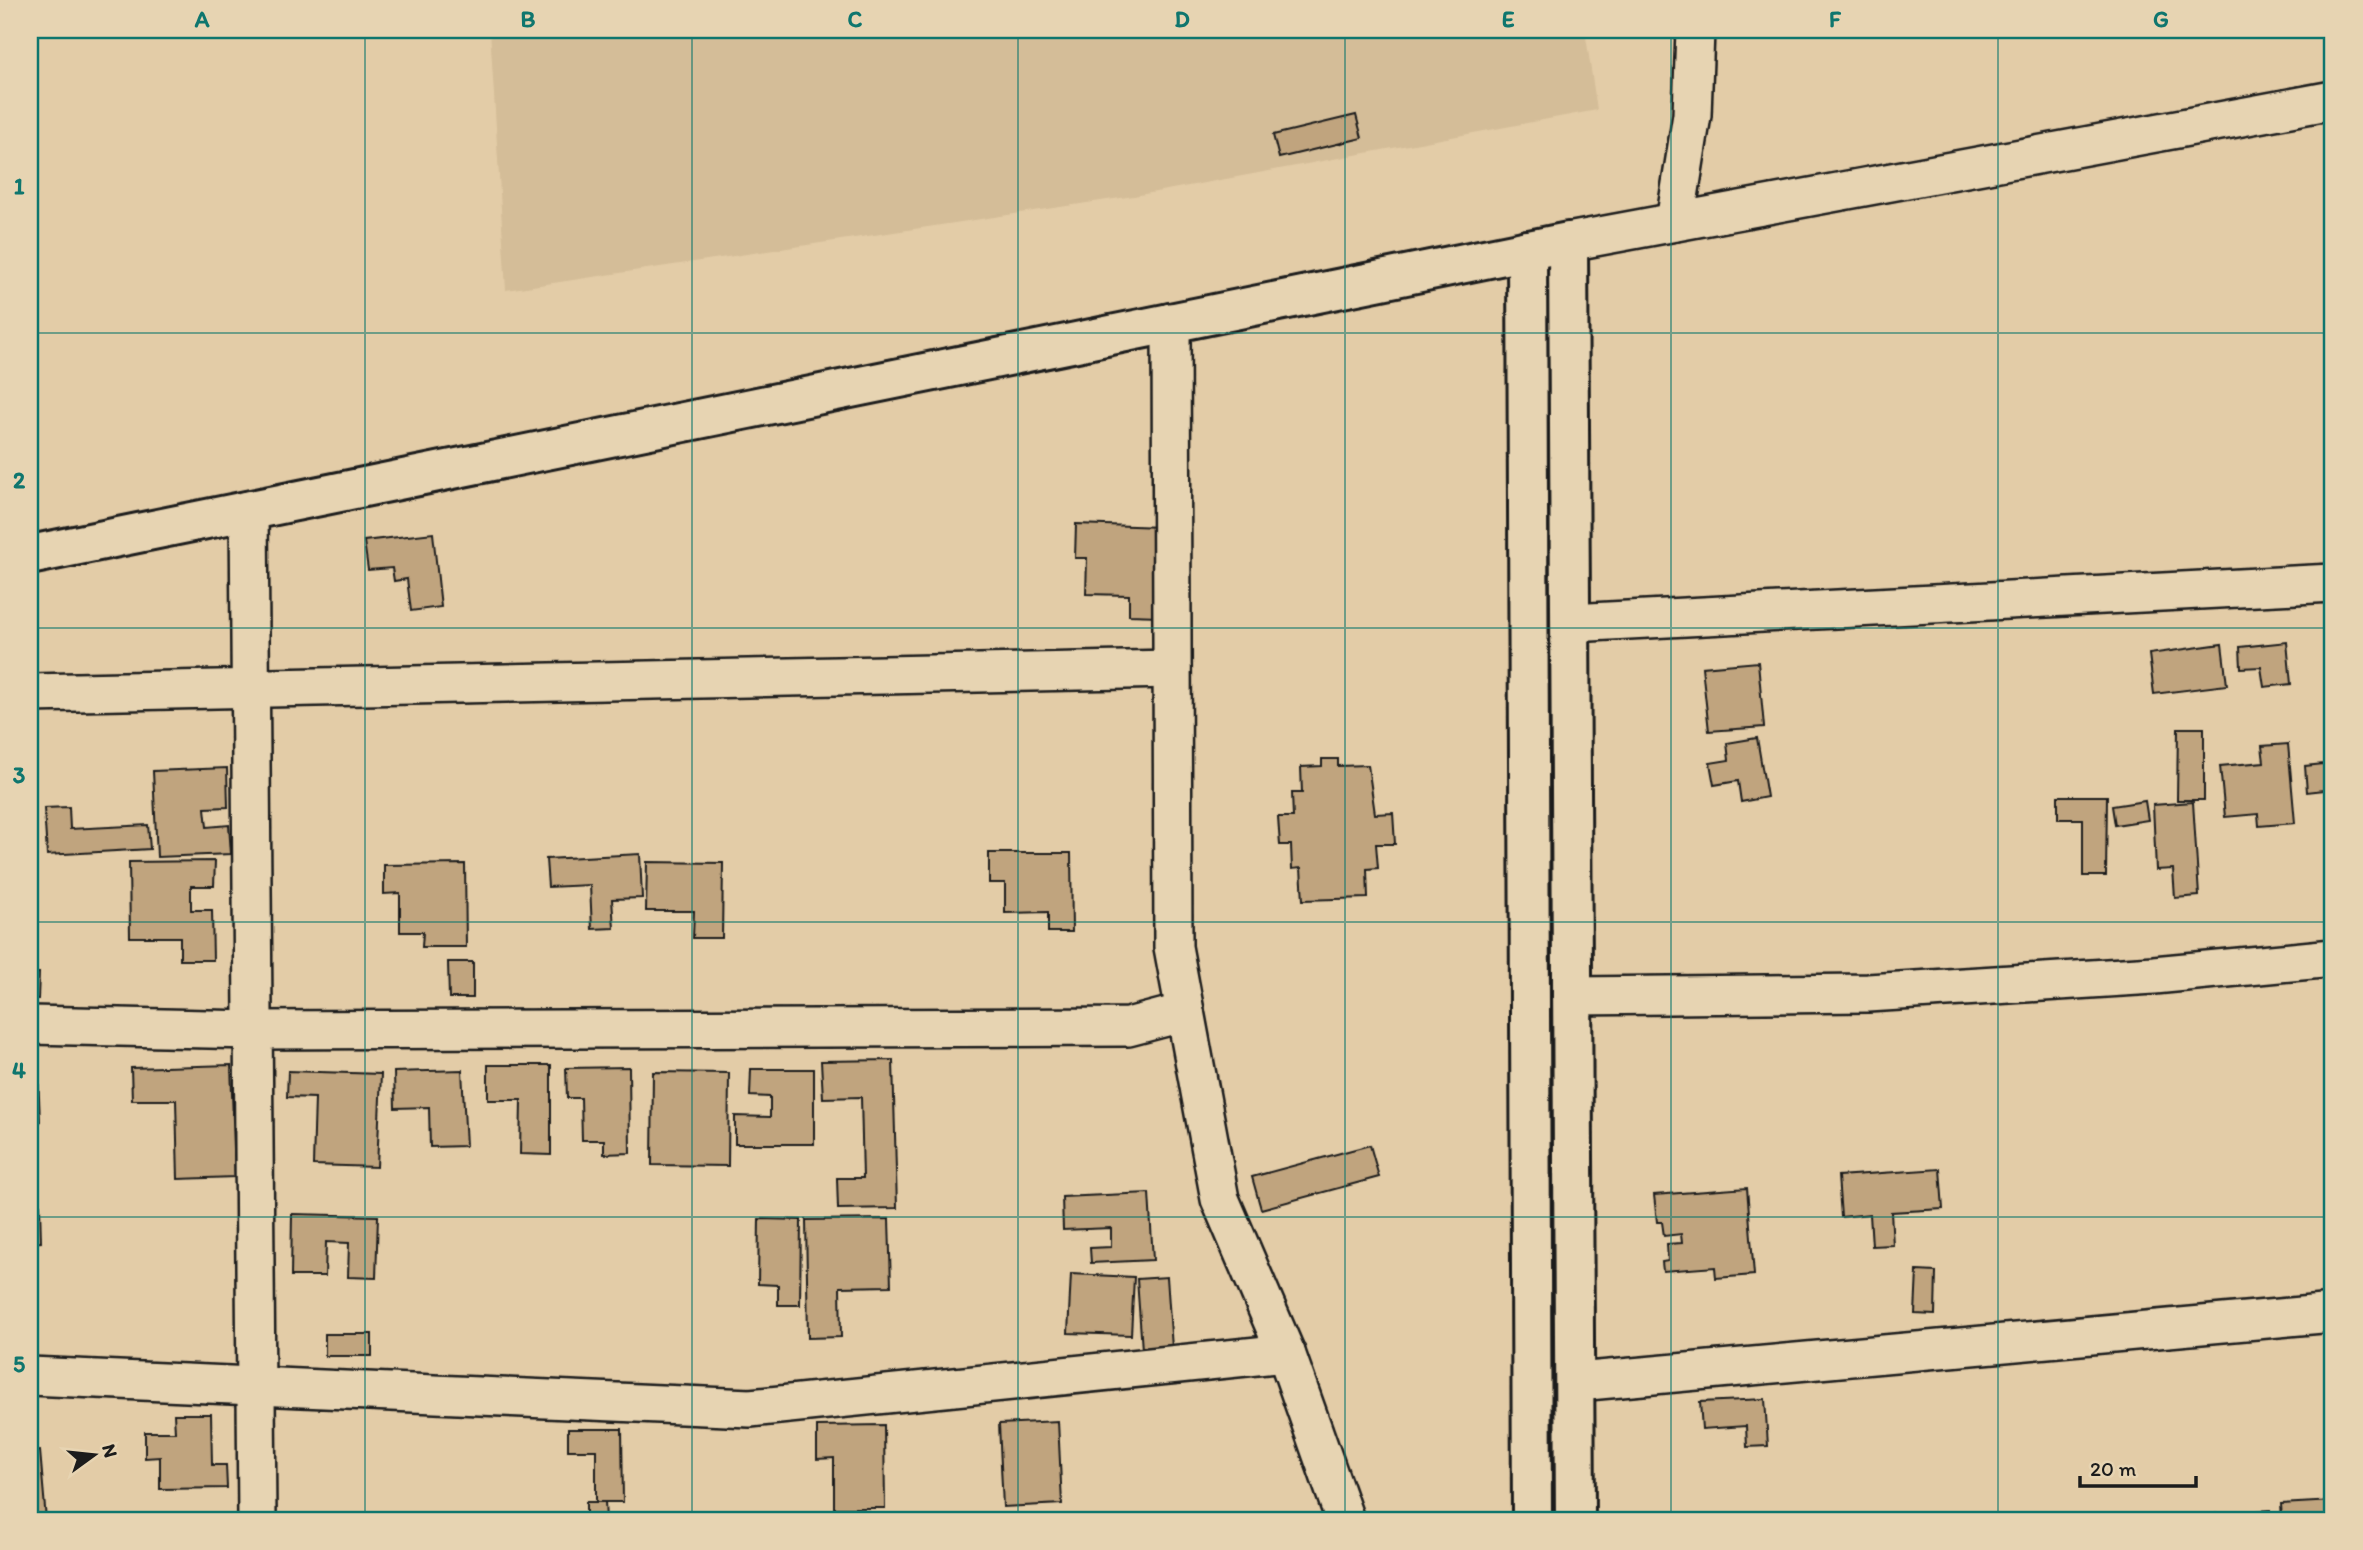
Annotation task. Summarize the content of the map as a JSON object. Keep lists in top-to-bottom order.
{
  "scale_bar": "20 m",
  "north": "right",
  "grid": {
    "columns": [
      "A",
      "B",
      "C",
      "D",
      "E",
      "F",
      "G"
    ],
    "rows": [
      "1",
      "2",
      "3",
      "4",
      "5"
    ]
  }
}
